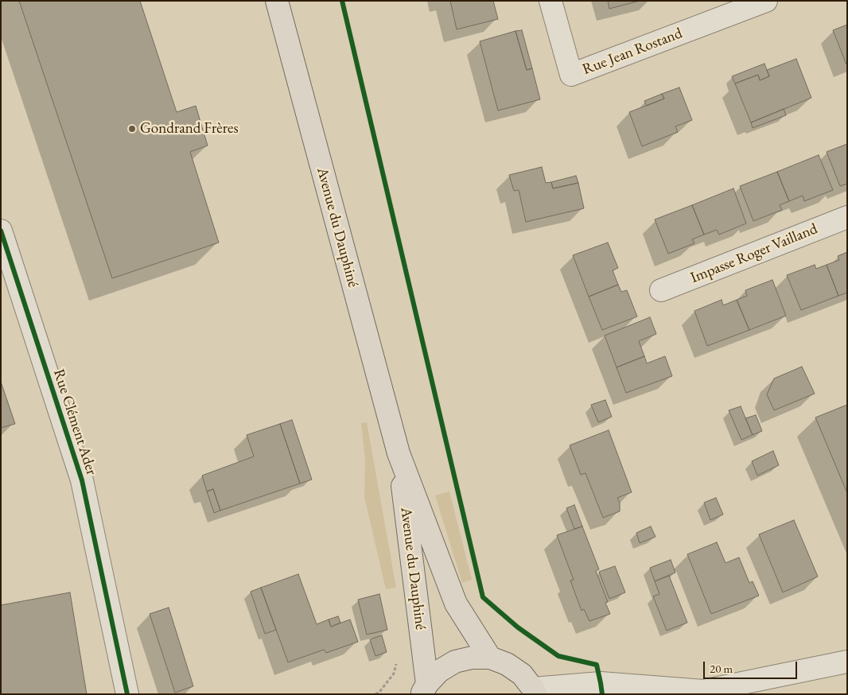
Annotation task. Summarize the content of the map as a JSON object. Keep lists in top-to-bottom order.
{
  "streets": {
    "main road": ["Avenue du Dauphiné"],
    "street": ["Rue Jean Rostand", "Impasse Roger Vailland", "Rue Clément Ader"]
  },
  "places": ["Gondrand Frères"],
  "scale_bar": "20 m"
}
